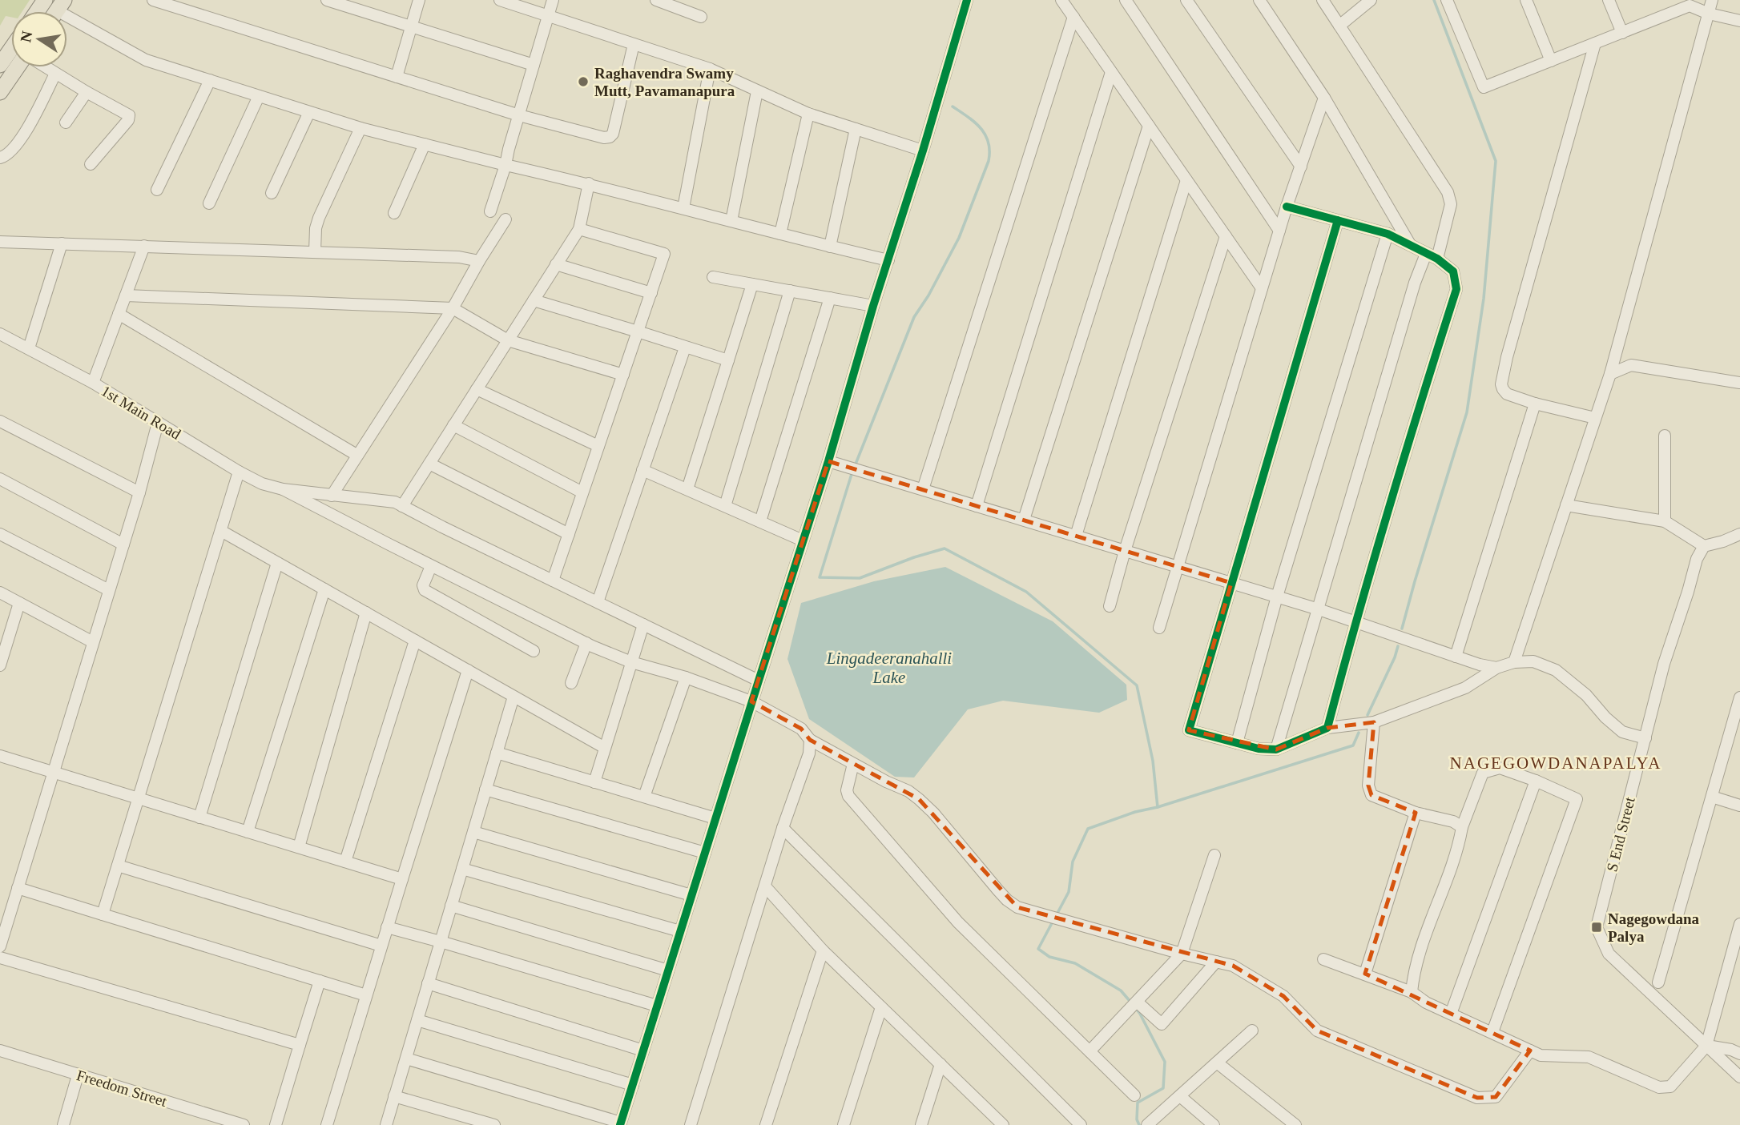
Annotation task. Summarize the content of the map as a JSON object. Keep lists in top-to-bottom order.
{
  "streets": {
    "street": ["1st Main Road", "S End Street", "Freedom Street"]
  },
  "districts": ["NAGEGOWDANAPALYA"],
  "water": ["Lingadeeranahalli Lake"],
  "places": {
    "other": ["Raghavendra Swamy Mutt, Pavamanapura"],
    "transit": ["Nagegowdana Palya"]
  },
  "north": "left"
}
